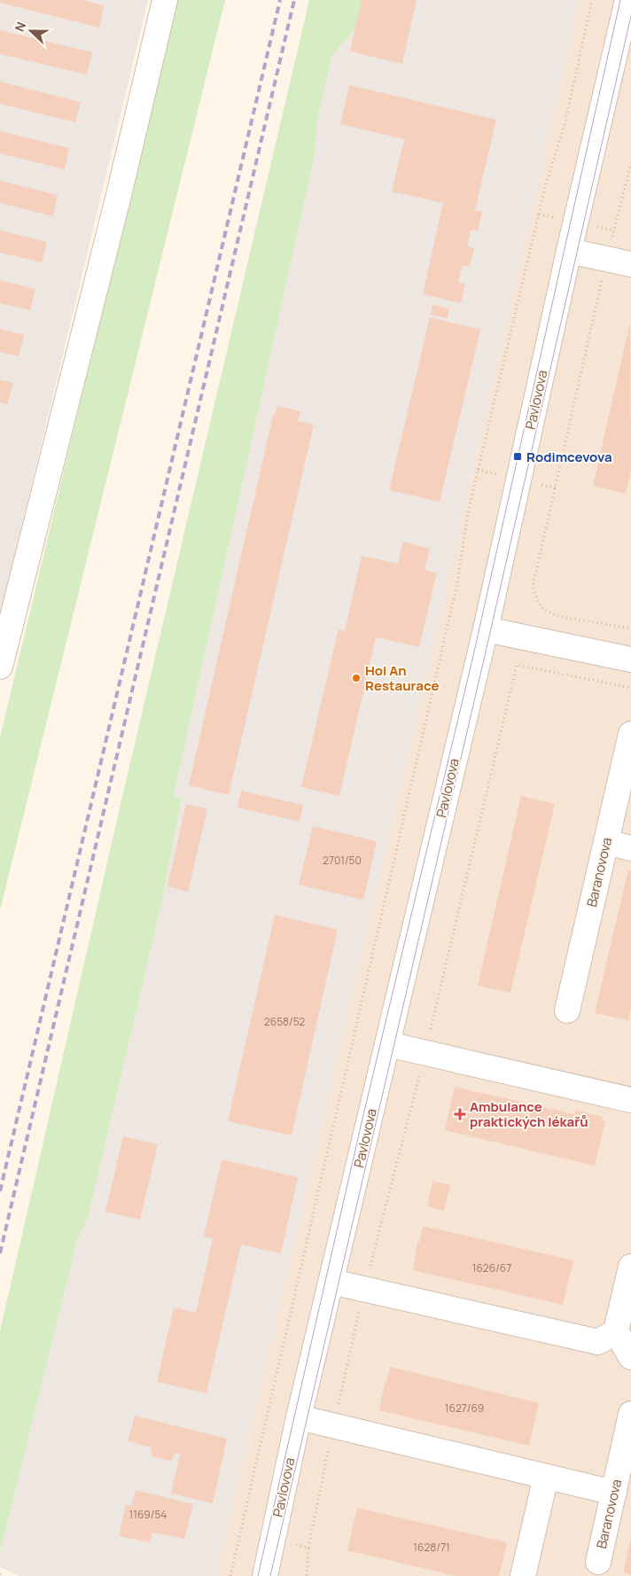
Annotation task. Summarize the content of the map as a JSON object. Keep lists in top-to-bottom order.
{
  "streets": {
    "street": ["Pavlovova", "Baranovova"]
  },
  "places": {
    "transit": ["Rodimcevova"],
    "other": ["Hoi An Restaurace"],
    "health": ["Ambulance praktických lékařů"]
  },
  "house_numbers": [
    "2701/50",
    "2658/52",
    "1626/67",
    "1627/69",
    "1169/54",
    "1628/71"
  ],
  "north": "left"
}
